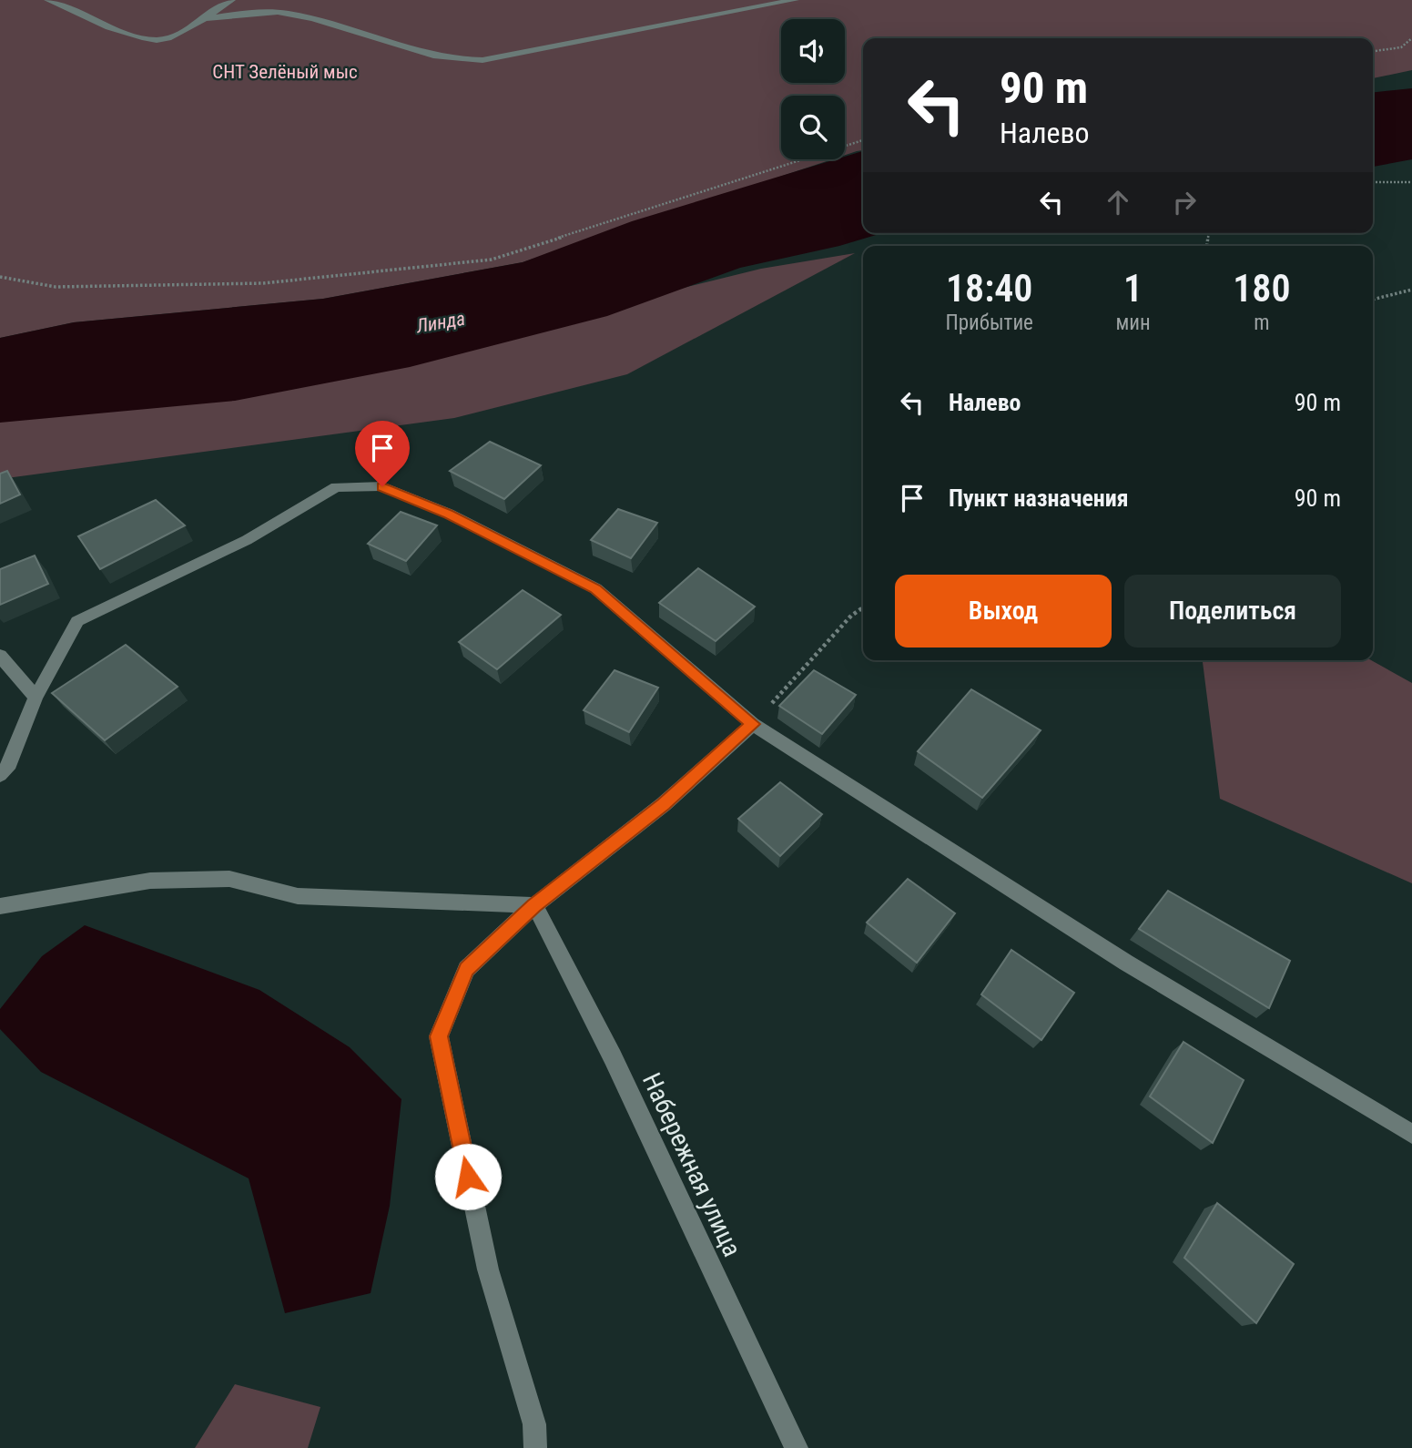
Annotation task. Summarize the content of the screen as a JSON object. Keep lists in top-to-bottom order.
{
  "streets": {
    "street": ["Набережная улица"]
  },
  "water": ["Линда"],
  "parks": ["СНТ Зелёный мыс"],
  "page": {
    "turn": ["90 m", "Налево"],
    "eta": [
      "18:40",
      "Прибытие",
      "1",
      "мин",
      "180",
      "m"
    ],
    "list": [
      {
        "name": "Налево",
        "value": "90 m"
      },
      {
        "name": "Пункт назначения",
        "value": "90 m"
      }
    ],
    "buttons": ["Выход", "Поделиться"]
  }
}
